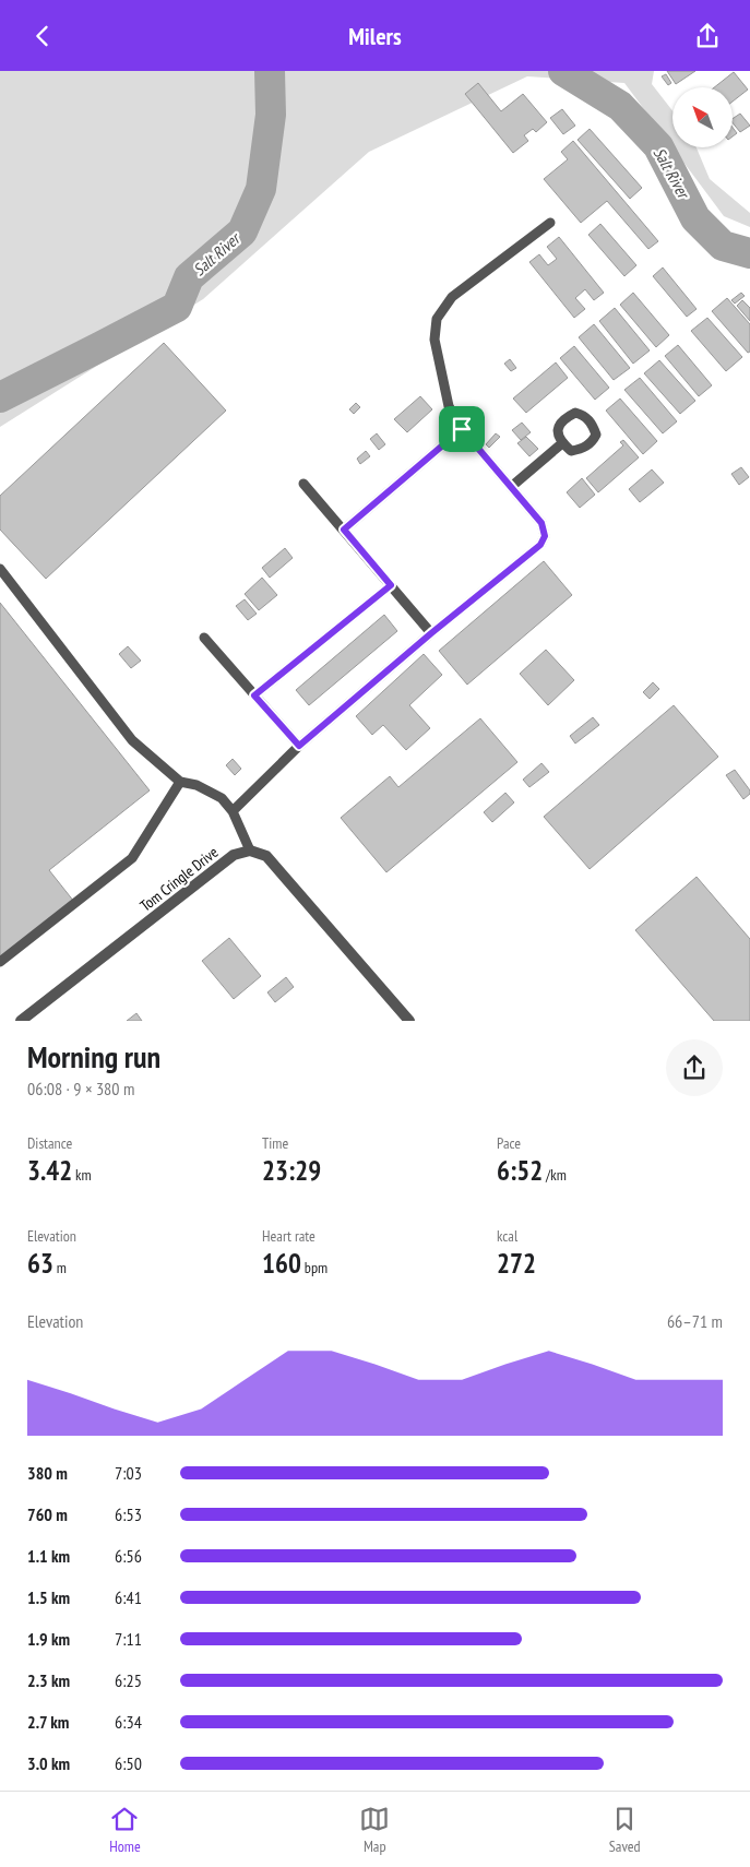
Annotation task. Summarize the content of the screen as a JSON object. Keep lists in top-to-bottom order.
{
  "streets": {
    "street": ["Tom Cringle Drive"]
  },
  "water": ["Salt River"],
  "north": "top left",
  "page": {
    "header": "Milers",
    "heading": ["Morning run", "06:08 · 9 × 380 m"],
    "stats": [
      ["Distance", "3.42 km"],
      ["Time", "23:29"],
      ["Pace", "6:52 /km"],
      ["Elevation", "63 m"],
      ["Heart rate", "160 bpm"],
      ["kcal", "272"]
    ],
    "chart": ["Elevation", "66–71 m"],
    "list": [
      {
        "name": "380 m",
        "note": "7:03"
      },
      {
        "name": "760 m",
        "note": "6:53"
      },
      {
        "name": "1.1 km",
        "note": "6:56"
      },
      {
        "name": "1.5 km",
        "note": "6:41"
      },
      {
        "name": "1.9 km",
        "note": "7:11"
      },
      {
        "name": "2.3 km",
        "note": "6:25"
      },
      {
        "name": "2.7 km",
        "note": "6:34"
      },
      {
        "name": "3.0 km",
        "note": "6:50"
      }
    ],
    "tabs": ["Home", "Map", "Saved"]
  }
}
